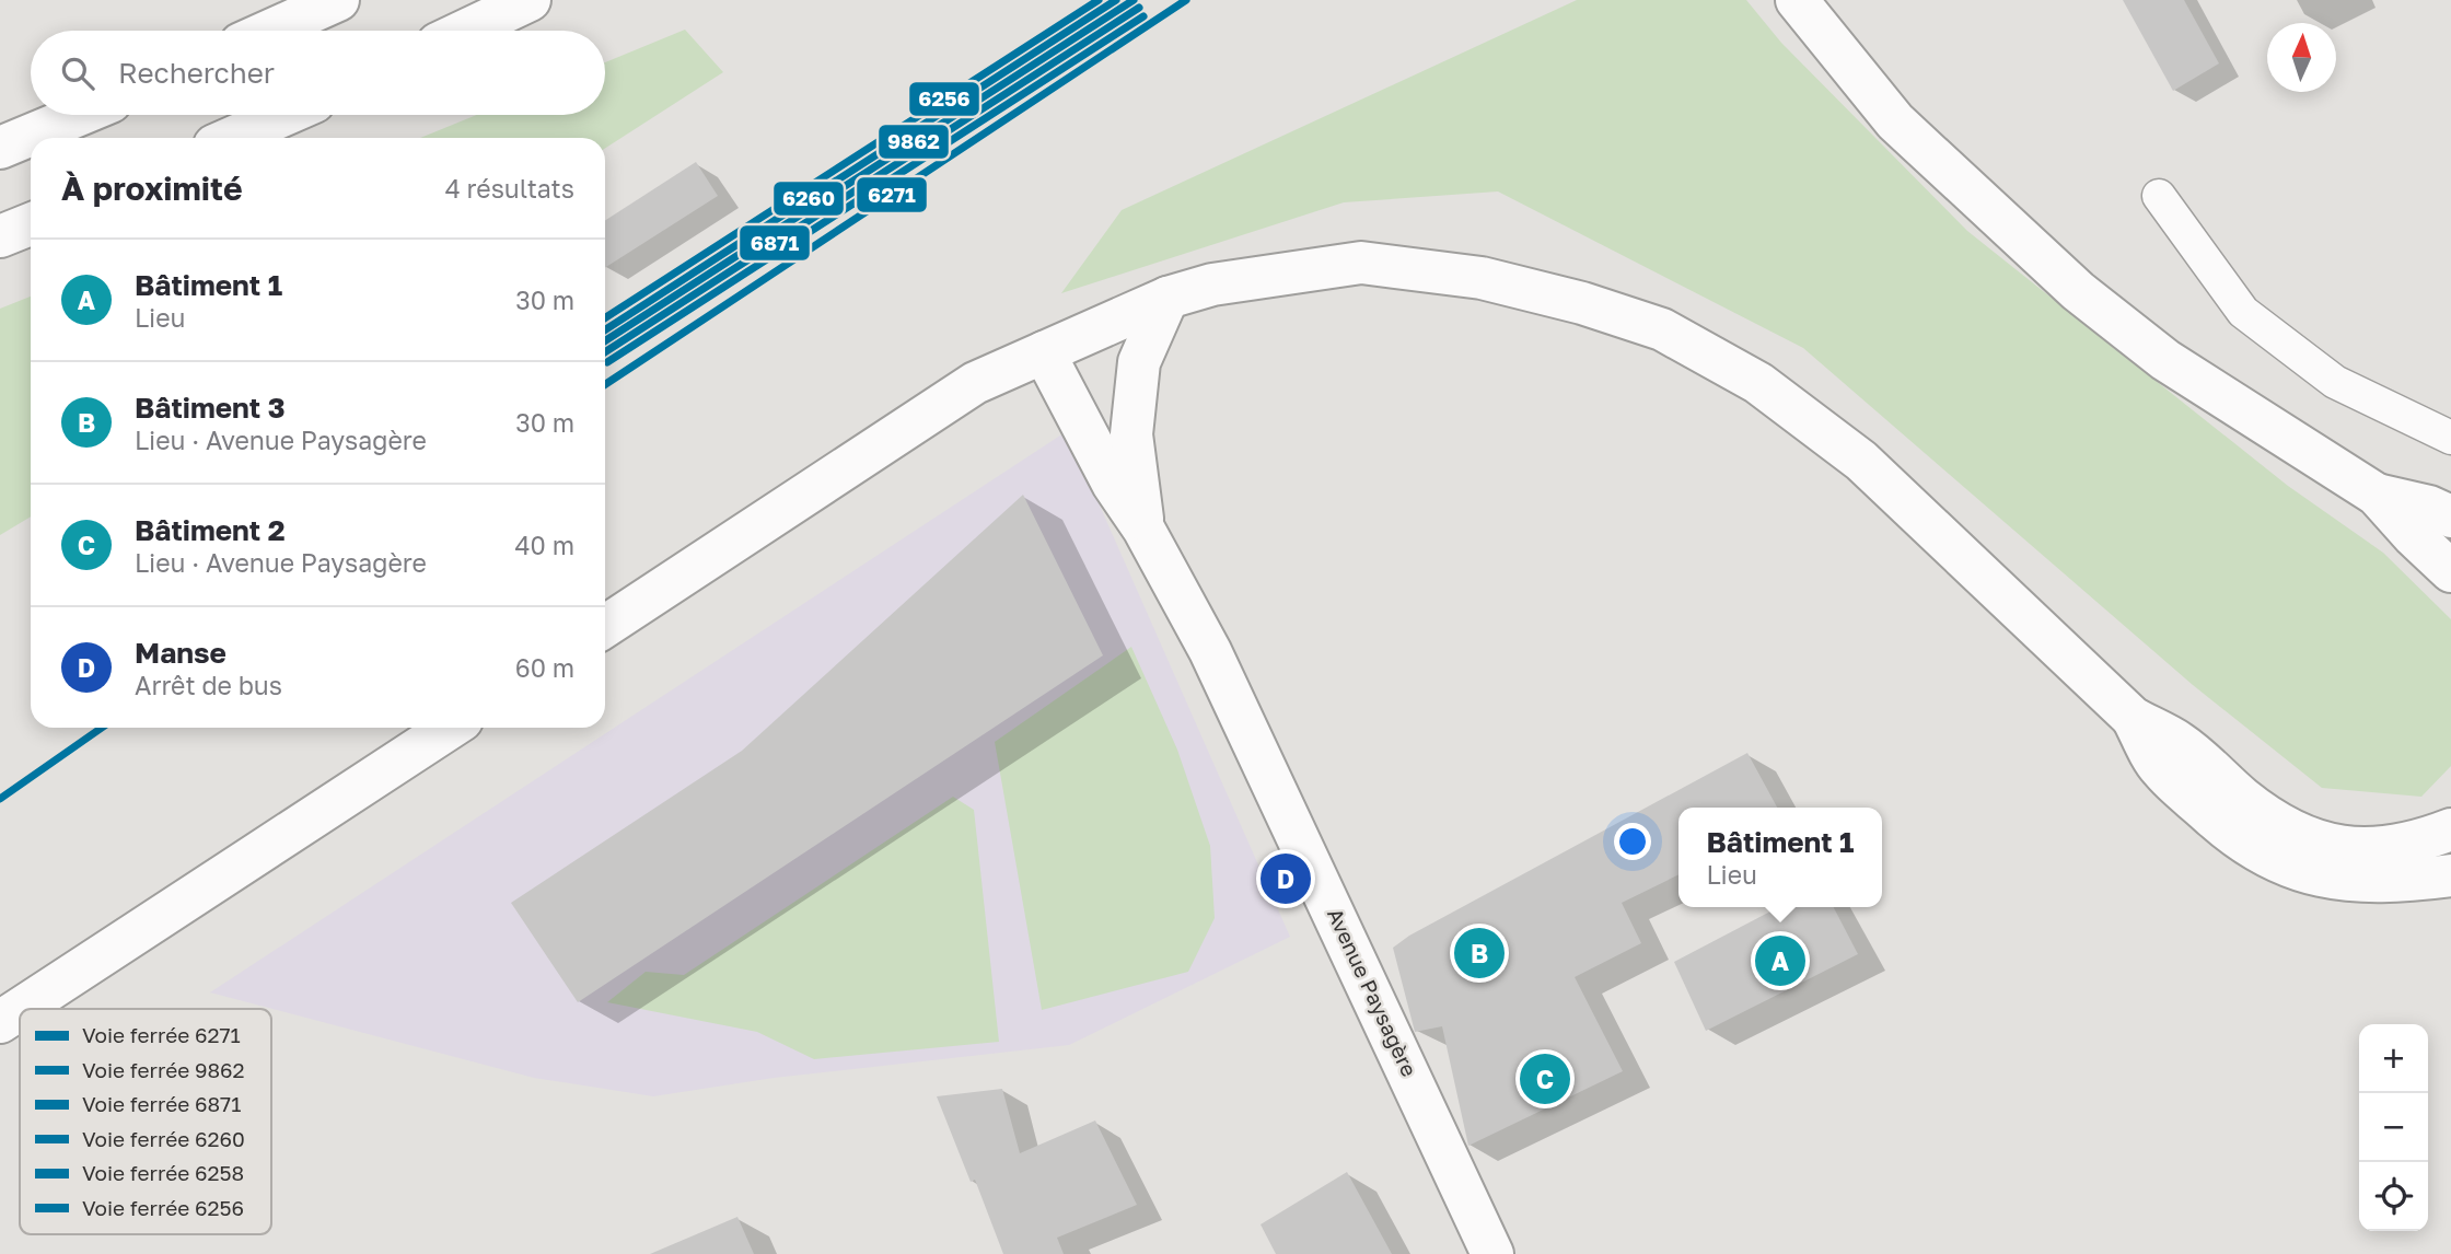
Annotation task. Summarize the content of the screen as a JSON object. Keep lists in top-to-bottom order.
{
  "streets": {
    "main road": ["Avenue Paysagère"]
  },
  "lines": [
    "rail line 6271",
    "rail line 9862",
    "rail line 6260",
    "rail line 6256",
    "rail line 6871",
    "rail line 6258"
  ],
  "legend": [
    "Voie ferrée 6271",
    "Voie ferrée 9862",
    "Voie ferrée 6871",
    "Voie ferrée 6260",
    "Voie ferrée 6258",
    "Voie ferrée 6256"
  ],
  "north": "top",
  "page": {
    "search": "Rechercher",
    "heading": ["À proximité", "4 résultats"],
    "list": [
      {
        "mark": "A",
        "name": "Bâtiment 1",
        "note": "Lieu",
        "value": "30 m"
      },
      {
        "mark": "B",
        "name": "Bâtiment 3",
        "note": "Lieu · Avenue Paysagère",
        "value": "30 m"
      },
      {
        "mark": "C",
        "name": "Bâtiment 2",
        "note": "Lieu · Avenue Paysagère",
        "value": "40 m"
      },
      {
        "mark": "D",
        "name": "Manse",
        "note": "Arrêt de bus",
        "value": "60 m"
      }
    ],
    "popup": ["Bâtiment 1", "Lieu"],
    "pins": [
      "D",
      "B",
      "A",
      "C"
    ],
    "map_buttons": ["+", "−"]
  }
}
